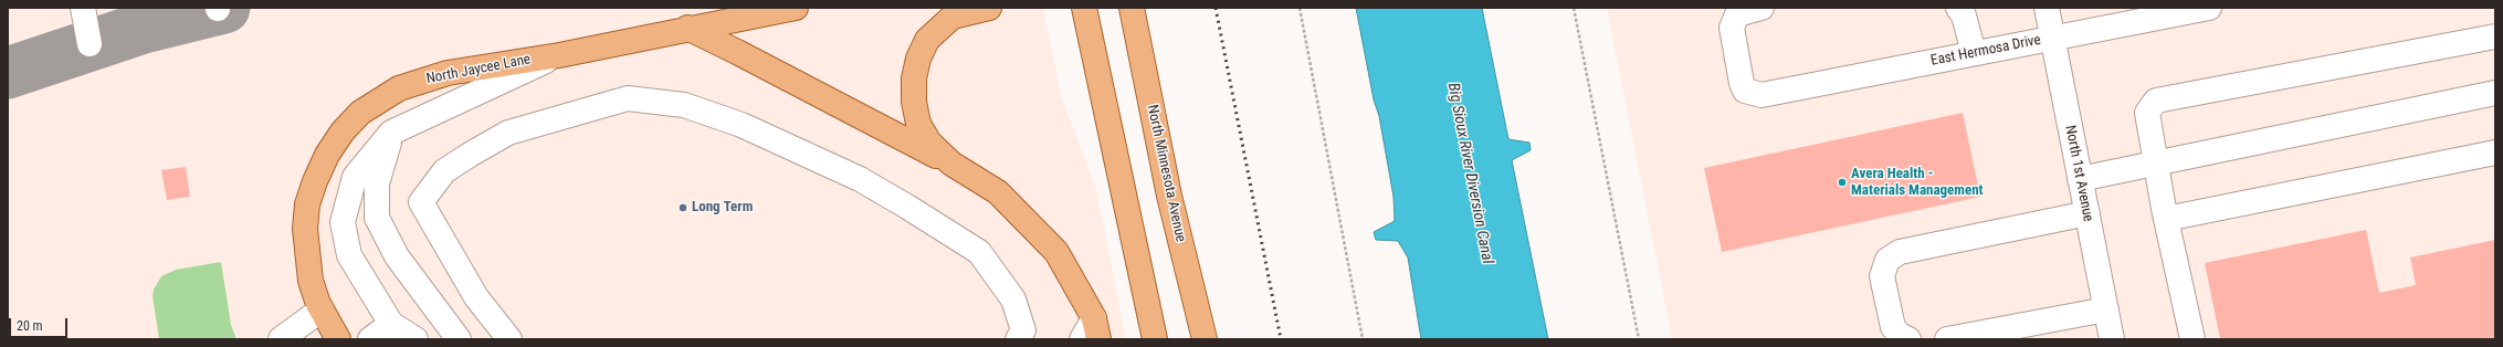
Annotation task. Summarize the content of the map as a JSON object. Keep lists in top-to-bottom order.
{
  "streets": {
    "main road": ["North Jaycee Lane", "North Minnesota Avenue"],
    "street": ["East Hermosa Drive", "North 1st Avenue"]
  },
  "crossings": [
    ["East Hermosa Drive", "North 1st Avenue"]
  ],
  "water": ["Big Sioux River Diversion Canal"],
  "places": ["Avera Health - Materials Management", "Long Term"],
  "scale_bar": "20 m"
}
